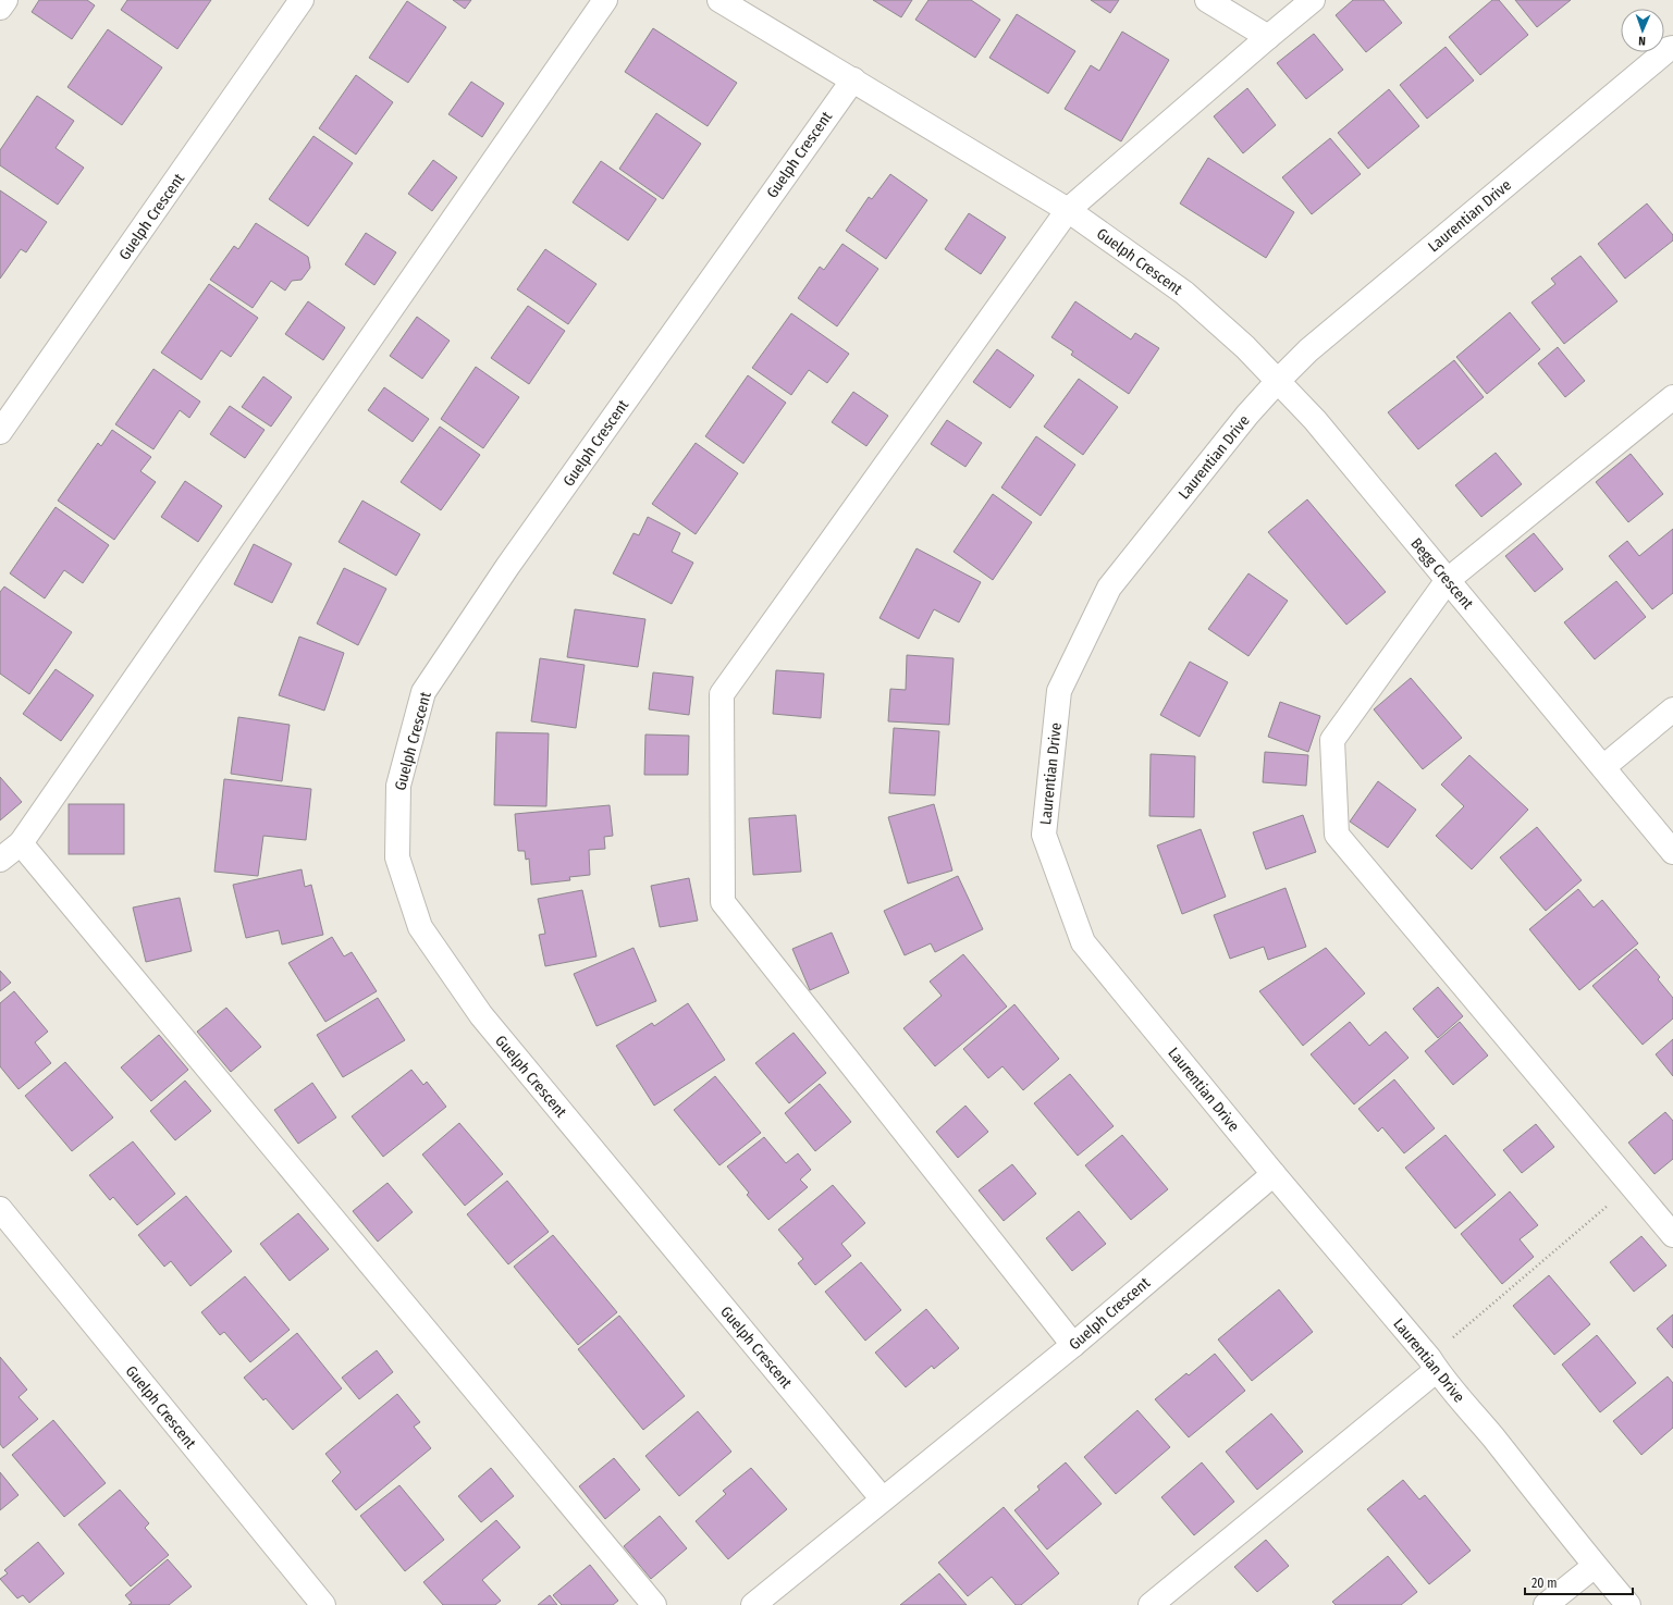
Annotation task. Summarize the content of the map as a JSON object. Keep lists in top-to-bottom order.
{
  "streets": {
    "street": ["Guelph Crescent", "Laurentian Drive", "Begg Crescent"]
  },
  "crossings": [
    ["Guelph Crescent", "Laurentian Drive"],
    ["Guelph Crescent", "Begg Crescent"],
    ["Laurentian Drive", "Begg Crescent"]
  ],
  "scale_bar": "20 m",
  "north": "bottom"
}
